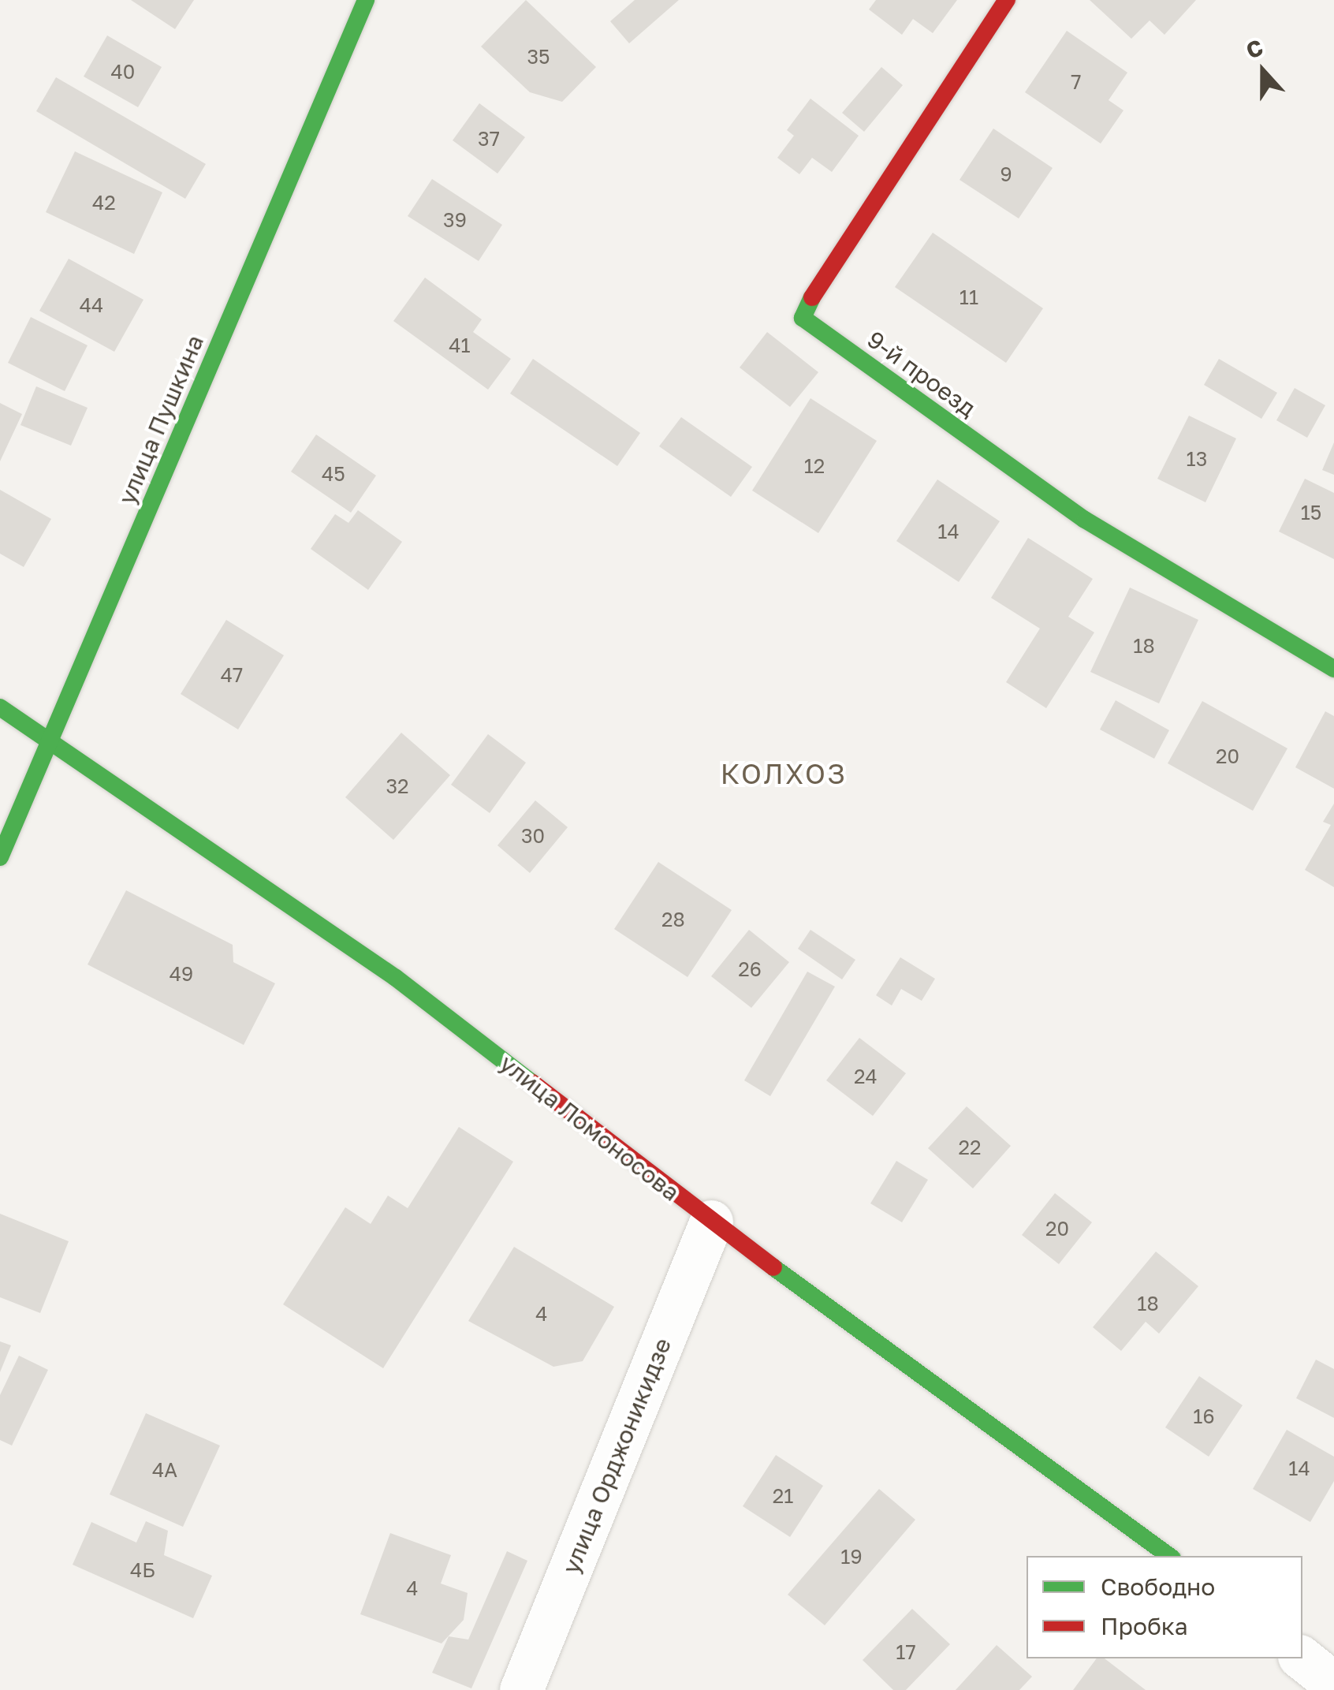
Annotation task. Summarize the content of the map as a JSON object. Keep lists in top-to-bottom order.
{
  "streets": {
    "street": [
      "9-й проезд",
      "улица Пушкина",
      "улица Ломоносова",
      "улица Орджоникидзе"
    ]
  },
  "crossings": [
    ["улица Пушкина", "улица Ломоносова"],
    ["улица Ломоносова", "улица Орджоникидзе"]
  ],
  "districts": ["КОЛХОЗ"],
  "house_numbers": [
    "35",
    "40",
    "7",
    "37",
    "9",
    "42",
    "39",
    "11",
    "44",
    "41",
    "13",
    "12",
    "45",
    "15",
    "14",
    "18",
    "47",
    "20",
    "32",
    "30",
    "28",
    "26",
    "49",
    "24",
    "22",
    "20",
    "18",
    "4",
    "16",
    "14",
    "4А",
    "21",
    "19",
    "4Б",
    "4",
    "17"
  ],
  "legend": ["Свободно", "Пробка"],
  "north": "top"
}
